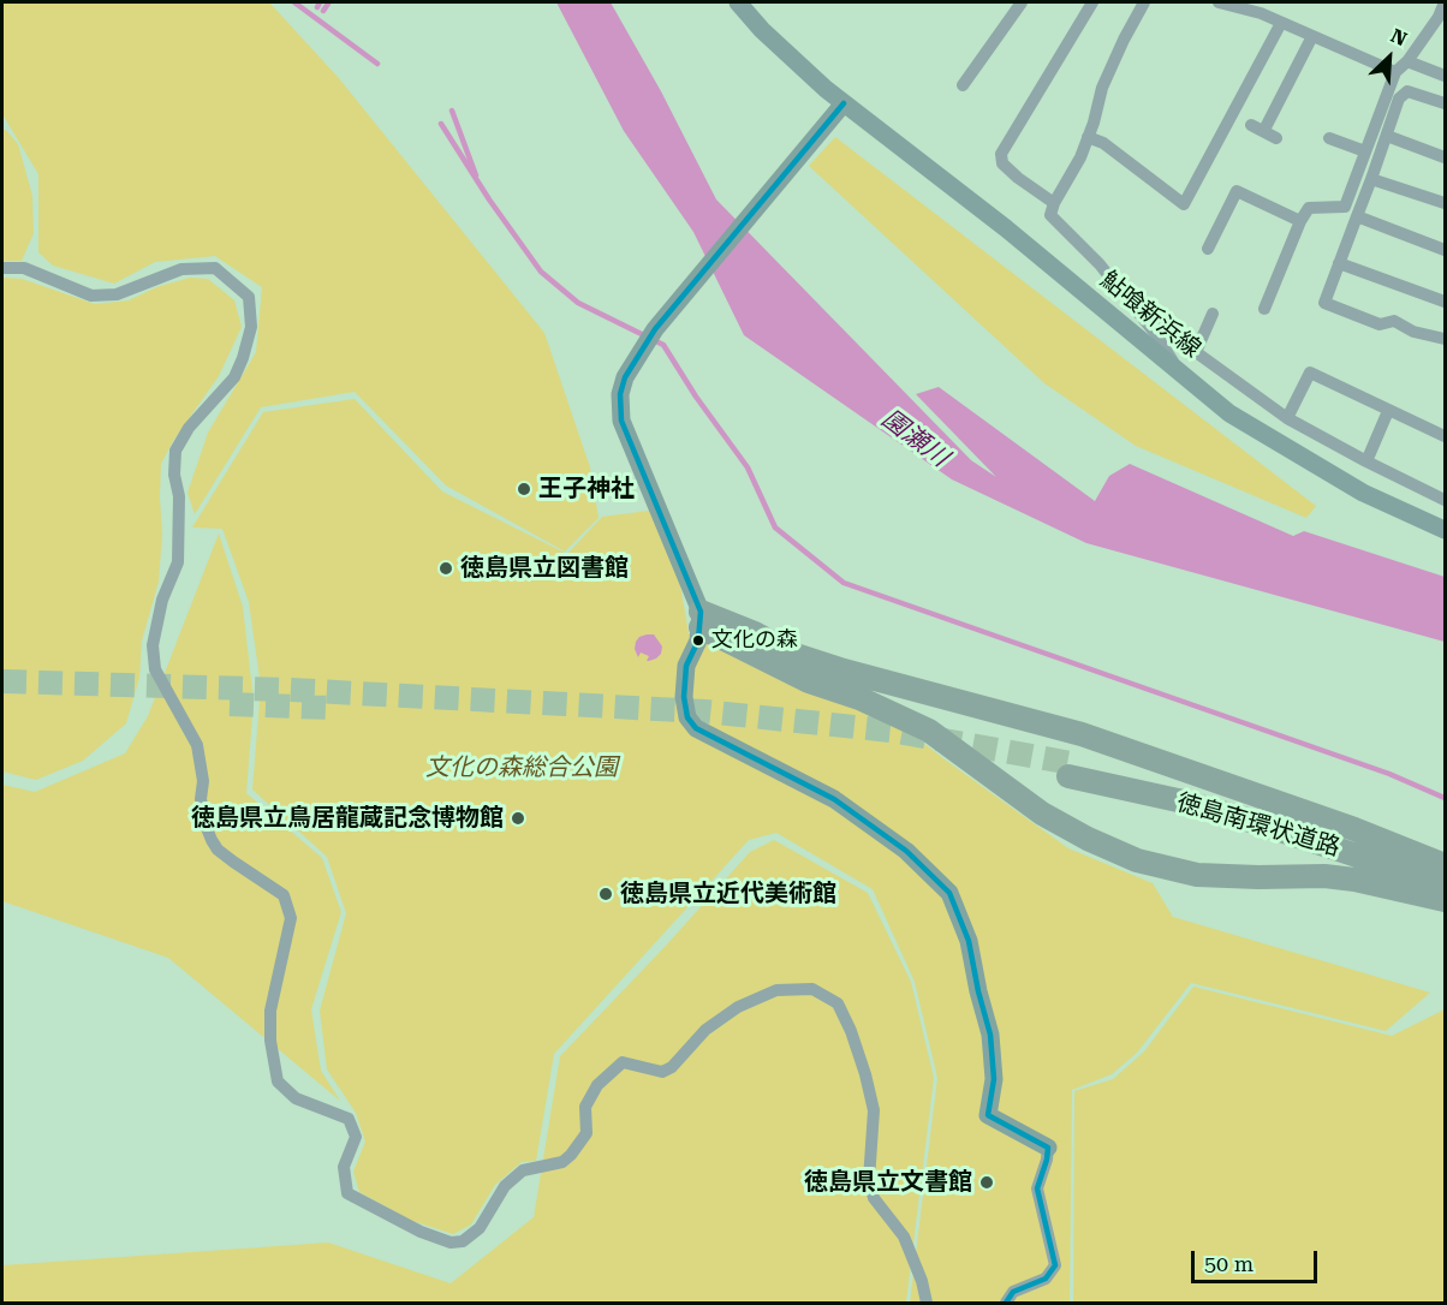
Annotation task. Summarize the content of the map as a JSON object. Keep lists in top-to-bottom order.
{
  "streets": {
    "highway": ["徳島南環状道路"],
    "main road": ["鮎喰新浜線"]
  },
  "water": ["園瀬川"],
  "parks": ["文化の森総合公園"],
  "places": [
    "王子神社",
    "徳島県立図書館",
    "文化の森",
    "徳島県立鳥居龍蔵記念博物館",
    "徳島県立近代美術館",
    "徳島県立文書館"
  ],
  "scale_bar": "50 m",
  "north": "top right"
}
